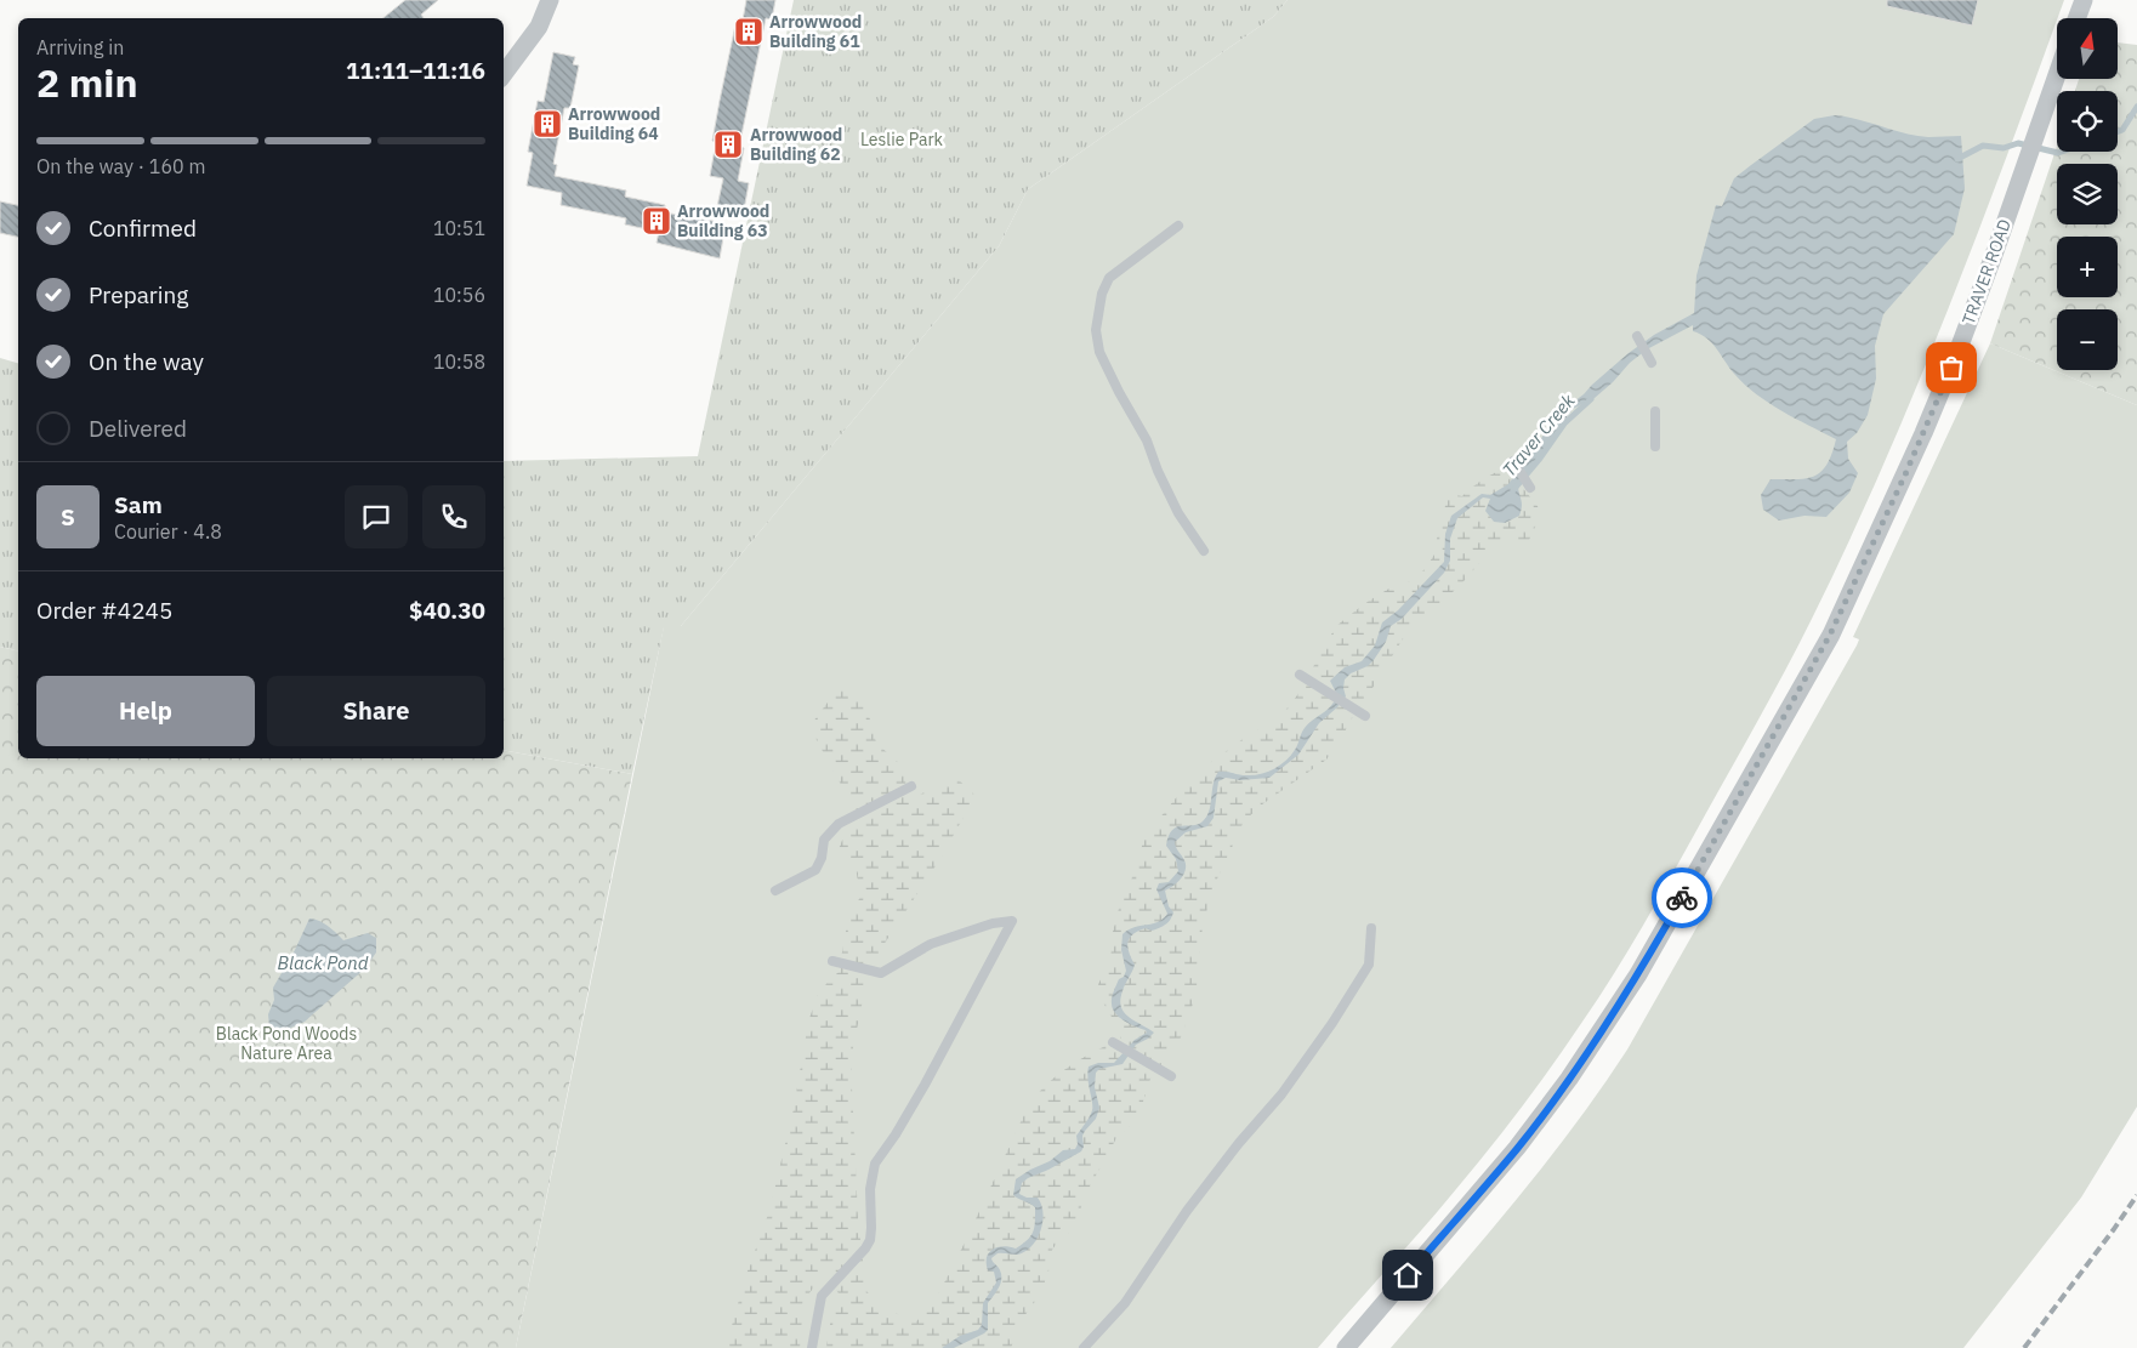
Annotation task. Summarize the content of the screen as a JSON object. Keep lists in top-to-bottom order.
{
  "streets": {
    "street": ["TRAVER ROAD"]
  },
  "water": ["Traver Creek", "Black Pond"],
  "parks": ["Leslie Park", "Black Pond Woods Nature Area"],
  "places": {
    "building": [
      "Arrowwood Building 61",
      "Arrowwood Building 64",
      "Arrowwood Building 62",
      "Arrowwood Building 63"
    ]
  },
  "north": "top",
  "page": {
    "map_buttons": ["+", "−"],
    "heading": ["2 min", "Arriving in", "11:11–11:16"],
    "panel": [
      "Sam",
      "Courier · 4.8",
      "Order #4245",
      "$40.30"
    ],
    "bar": "On the way · 160 m",
    "list": [
      ["Confirmed", "10:51"],
      ["Preparing", "10:56"],
      ["On the way", "10:58"],
      "Delivered"
    ],
    "round": "S",
    "buttons": ["Help", "Share"]
  }
}
